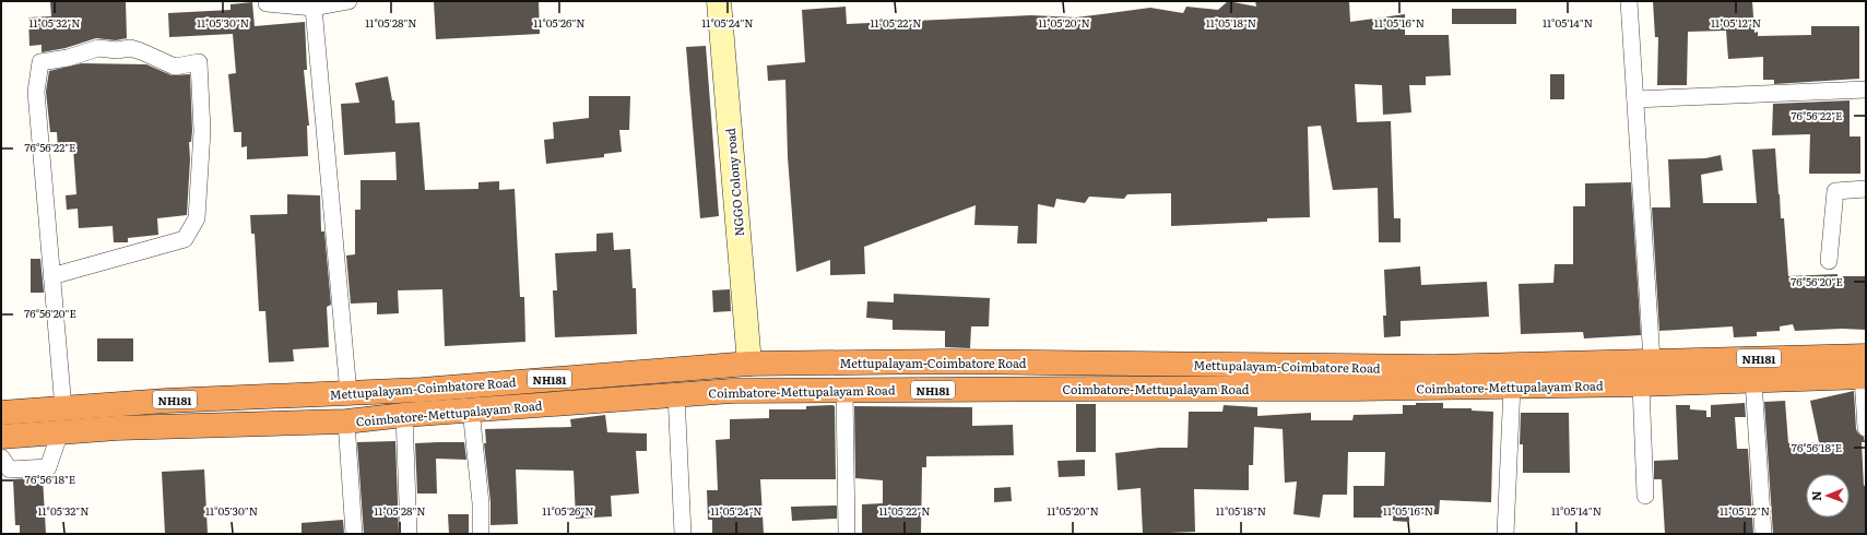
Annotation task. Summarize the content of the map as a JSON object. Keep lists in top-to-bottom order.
{
  "streets": {
    "highway": ["NH181", "Mettupalayam-Coimbatore Road", "Coimbatore-Mettupalayam Road"],
    "street": ["NGGO Colony road"]
  },
  "crossings": [
    ["NGGO Colony road", "Mettupalayam-Coimbatore Road"],
    ["Mettupalayam-Coimbatore Road", "Coimbatore-Mettupalayam Road"]
  ],
  "north": "left",
  "coordinates": [
    "11°05'32\"N",
    "11°05'30\"N",
    "11°05'28\"N",
    "11°05'26\"N",
    "11°05'24\"N",
    "11°05'22\"N",
    "11°05'20\"N",
    "11°05'18\"N",
    "11°05'16\"N",
    "11°05'14\"N",
    "11°05'12\"N",
    "76°56'22\"E",
    "76°56'20\"E",
    "76°56'18\"E"
  ]
}
